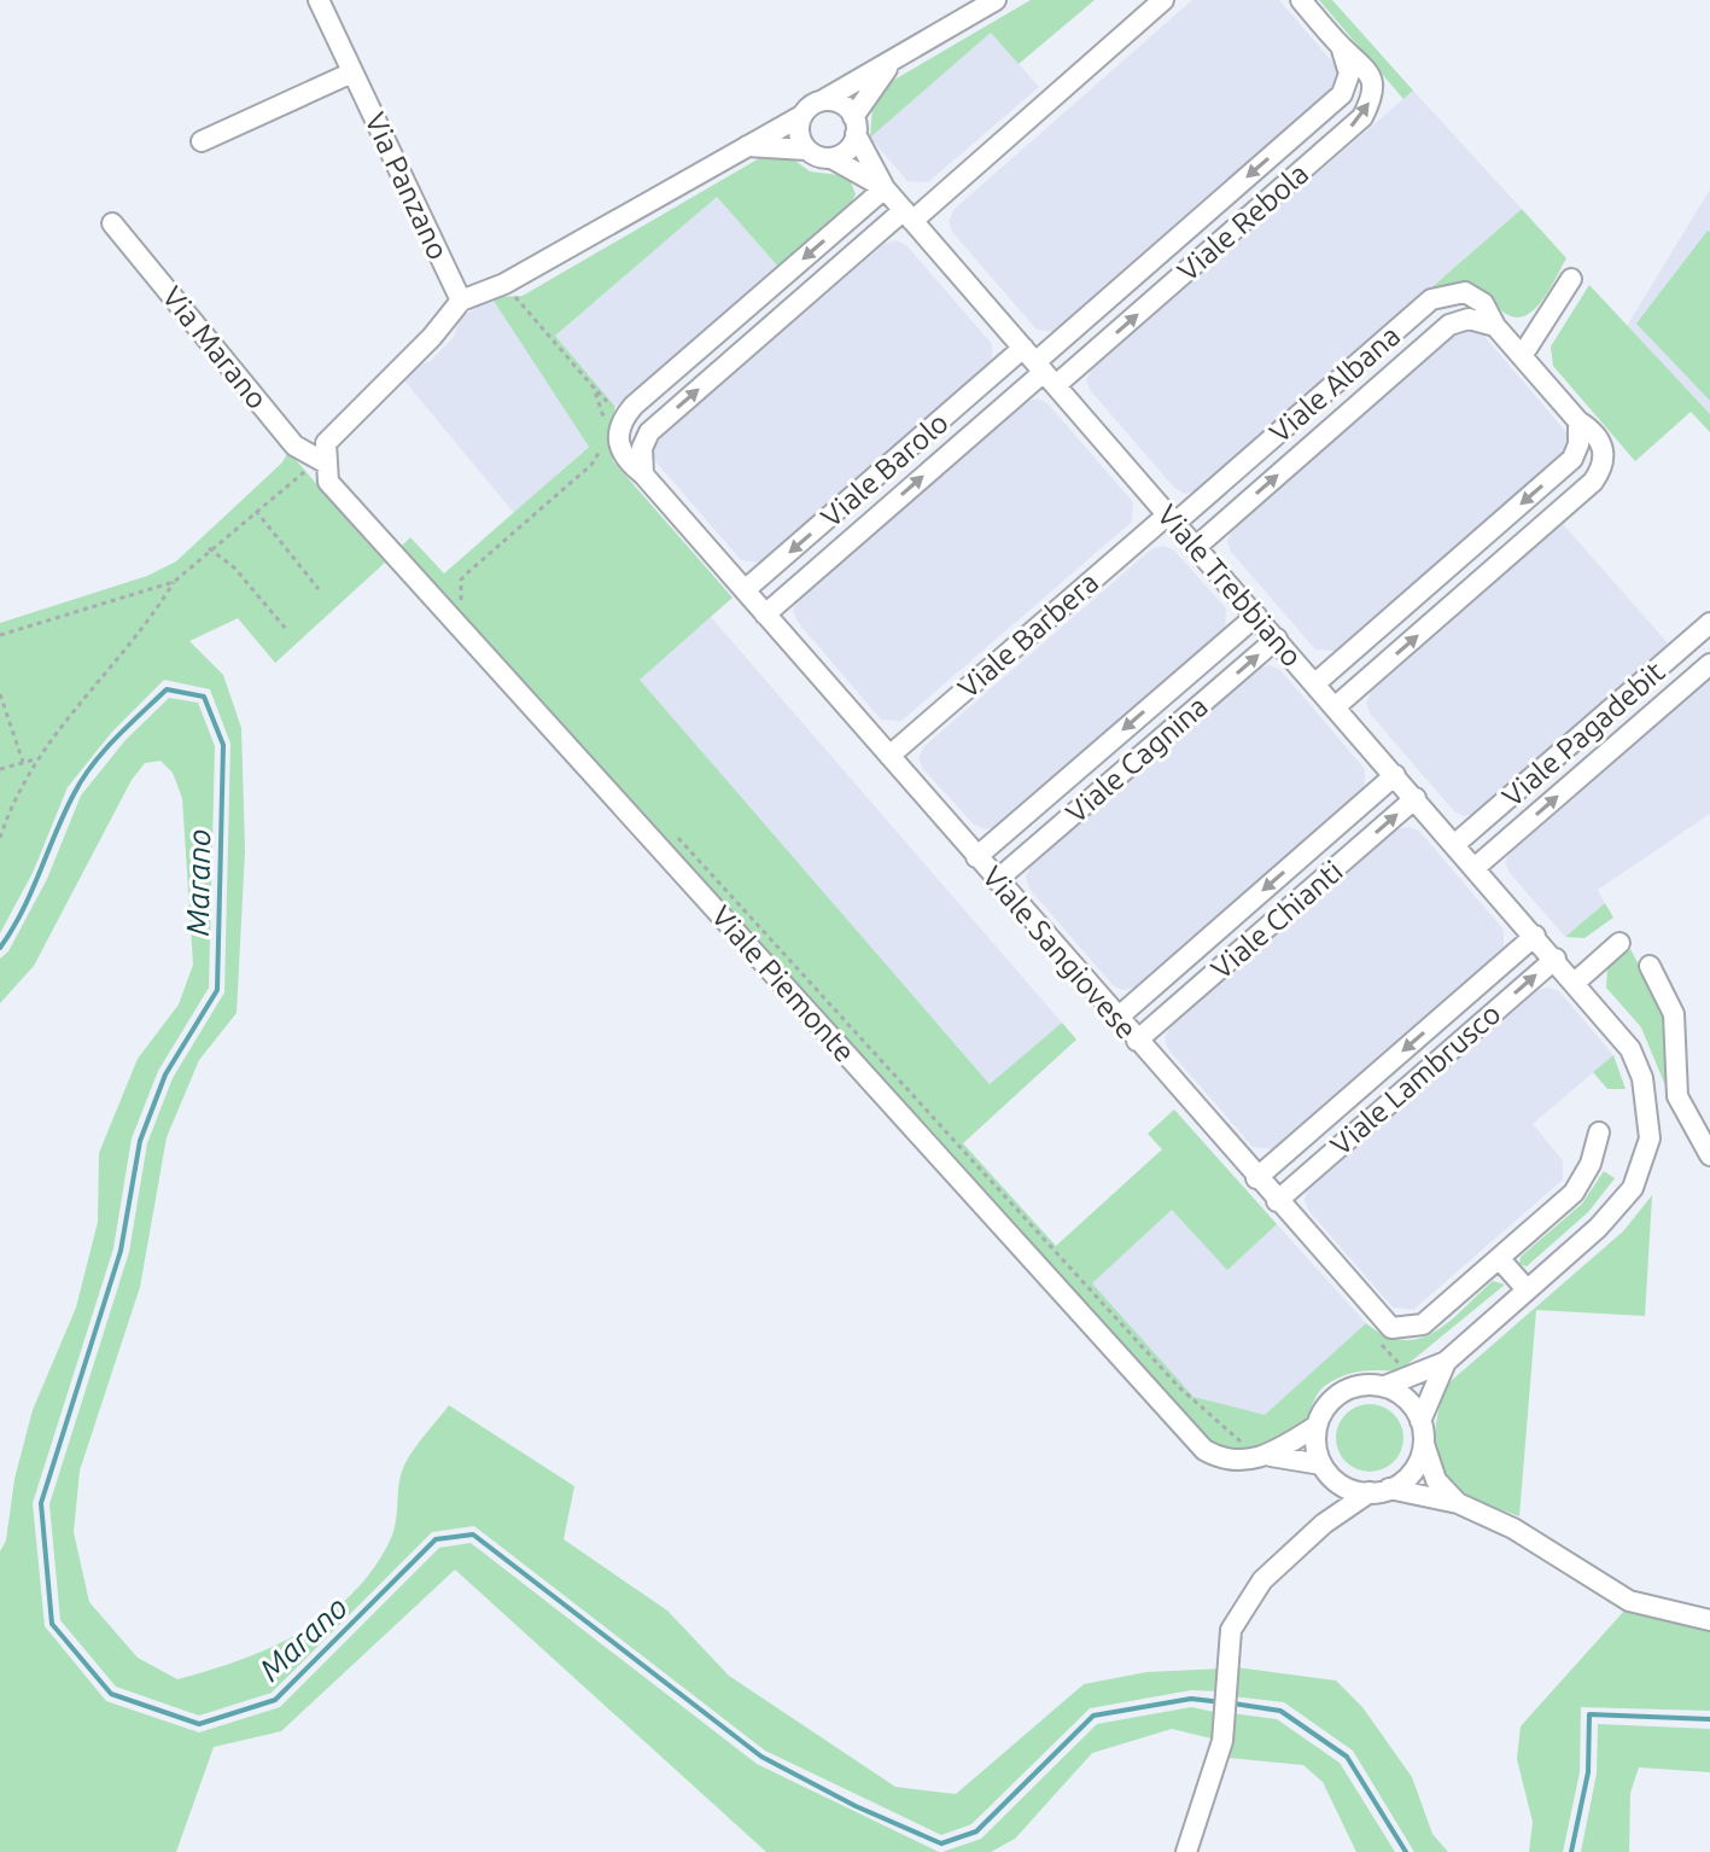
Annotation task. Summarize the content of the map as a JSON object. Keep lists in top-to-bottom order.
{
  "streets": {
    "street": [
      "Via Panzano",
      "Viale Rebola",
      "Via Marano",
      "Viale Albana",
      "Viale Barolo",
      "Viale Trebbiano",
      "Viale Barbera",
      "Viale Pagadebit",
      "Viale Cagnina",
      "Viale Chianti",
      "Viale Sangiovese",
      "Viale Piemonte",
      "Viale Lambrusco"
    ]
  },
  "crossings": [
    ["Viale Rebola", "Viale Barolo"],
    ["Viale Rebola", "Viale Trebbiano"],
    ["Via Marano", "Viale Piemonte"],
    ["Viale Albana", "Viale Trebbiano"],
    ["Viale Albana", "Viale Barbera"],
    ["Viale Barolo", "Viale Trebbiano"],
    ["Viale Barolo", "Viale Sangiovese"],
    ["Viale Trebbiano", "Viale Barbera"],
    ["Viale Trebbiano", "Viale Pagadebit"],
    ["Viale Trebbiano", "Viale Cagnina"],
    ["Viale Trebbiano", "Viale Chianti"],
    ["Viale Trebbiano", "Viale Piemonte"],
    ["Viale Trebbiano", "Viale Lambrusco"],
    ["Viale Barbera", "Viale Sangiovese"],
    ["Viale Cagnina", "Viale Sangiovese"],
    ["Viale Chianti", "Viale Sangiovese"],
    ["Viale Sangiovese", "Viale Lambrusco"]
  ],
  "water": ["Marano"]
}
